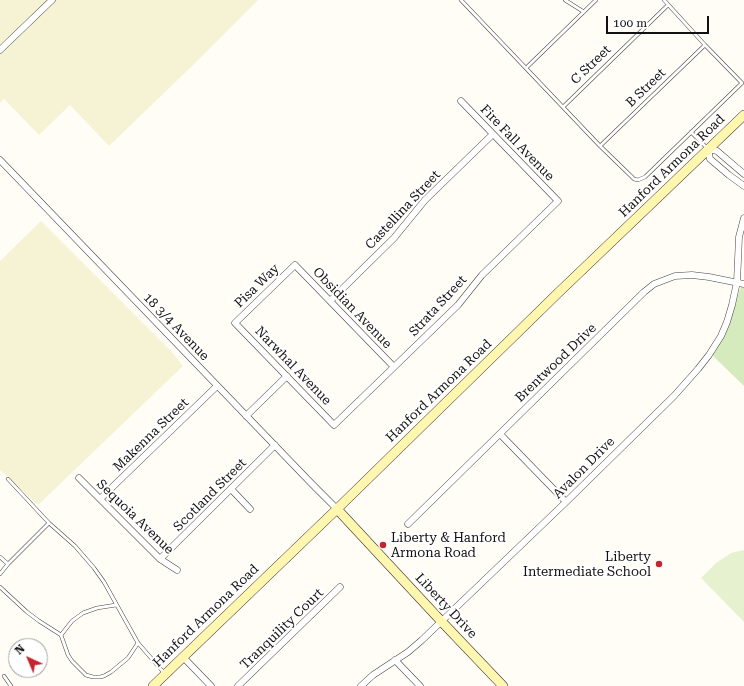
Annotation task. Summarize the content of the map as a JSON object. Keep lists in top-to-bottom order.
{
  "streets": {
    "main road": ["Hanford Armona Road", "Liberty Drive"],
    "street": [
      "Fire Fall Avenue",
      "Castellina Street",
      "Pisa Way",
      "Strata Street",
      "Obsidian Avenue",
      "18 3/4 Avenue",
      "Brentwood Drive",
      "Narwhal Avenue",
      "Makenna Street",
      "Avalon Drive",
      "Scotland Street",
      "Sequoia Avenue",
      "Tranquility Court"
    ],
    "lane": ["C Street", "B Street"]
  },
  "crossings": [
    ["Fire Fall Avenue", "Castellina Street"],
    ["Fire Fall Avenue", "Strata Street"],
    ["Hanford Armona Road", "18 3/4 Avenue"],
    ["Hanford Armona Road", "Liberty Drive"],
    ["Castellina Street", "Obsidian Avenue"],
    ["Pisa Way", "Obsidian Avenue"],
    ["Pisa Way", "Narwhal Avenue"],
    ["Strata Street", "Obsidian Avenue"],
    ["Strata Street", "Narwhal Avenue"],
    ["18 3/4 Avenue", "Makenna Street"],
    ["18 3/4 Avenue", "Scotland Street"],
    ["18 3/4 Avenue", "Liberty Drive"],
    ["Brentwood Drive", "Avalon Drive"],
    ["Makenna Street", "Sequoia Avenue"],
    ["Avalon Drive", "Liberty Drive"],
    ["Scotland Street", "Sequoia Avenue"]
  ],
  "places": ["Liberty & Hanford Armona Road", "Liberty Intermediate School"],
  "scale_bar": "100 m",
  "north": "top left"
}
